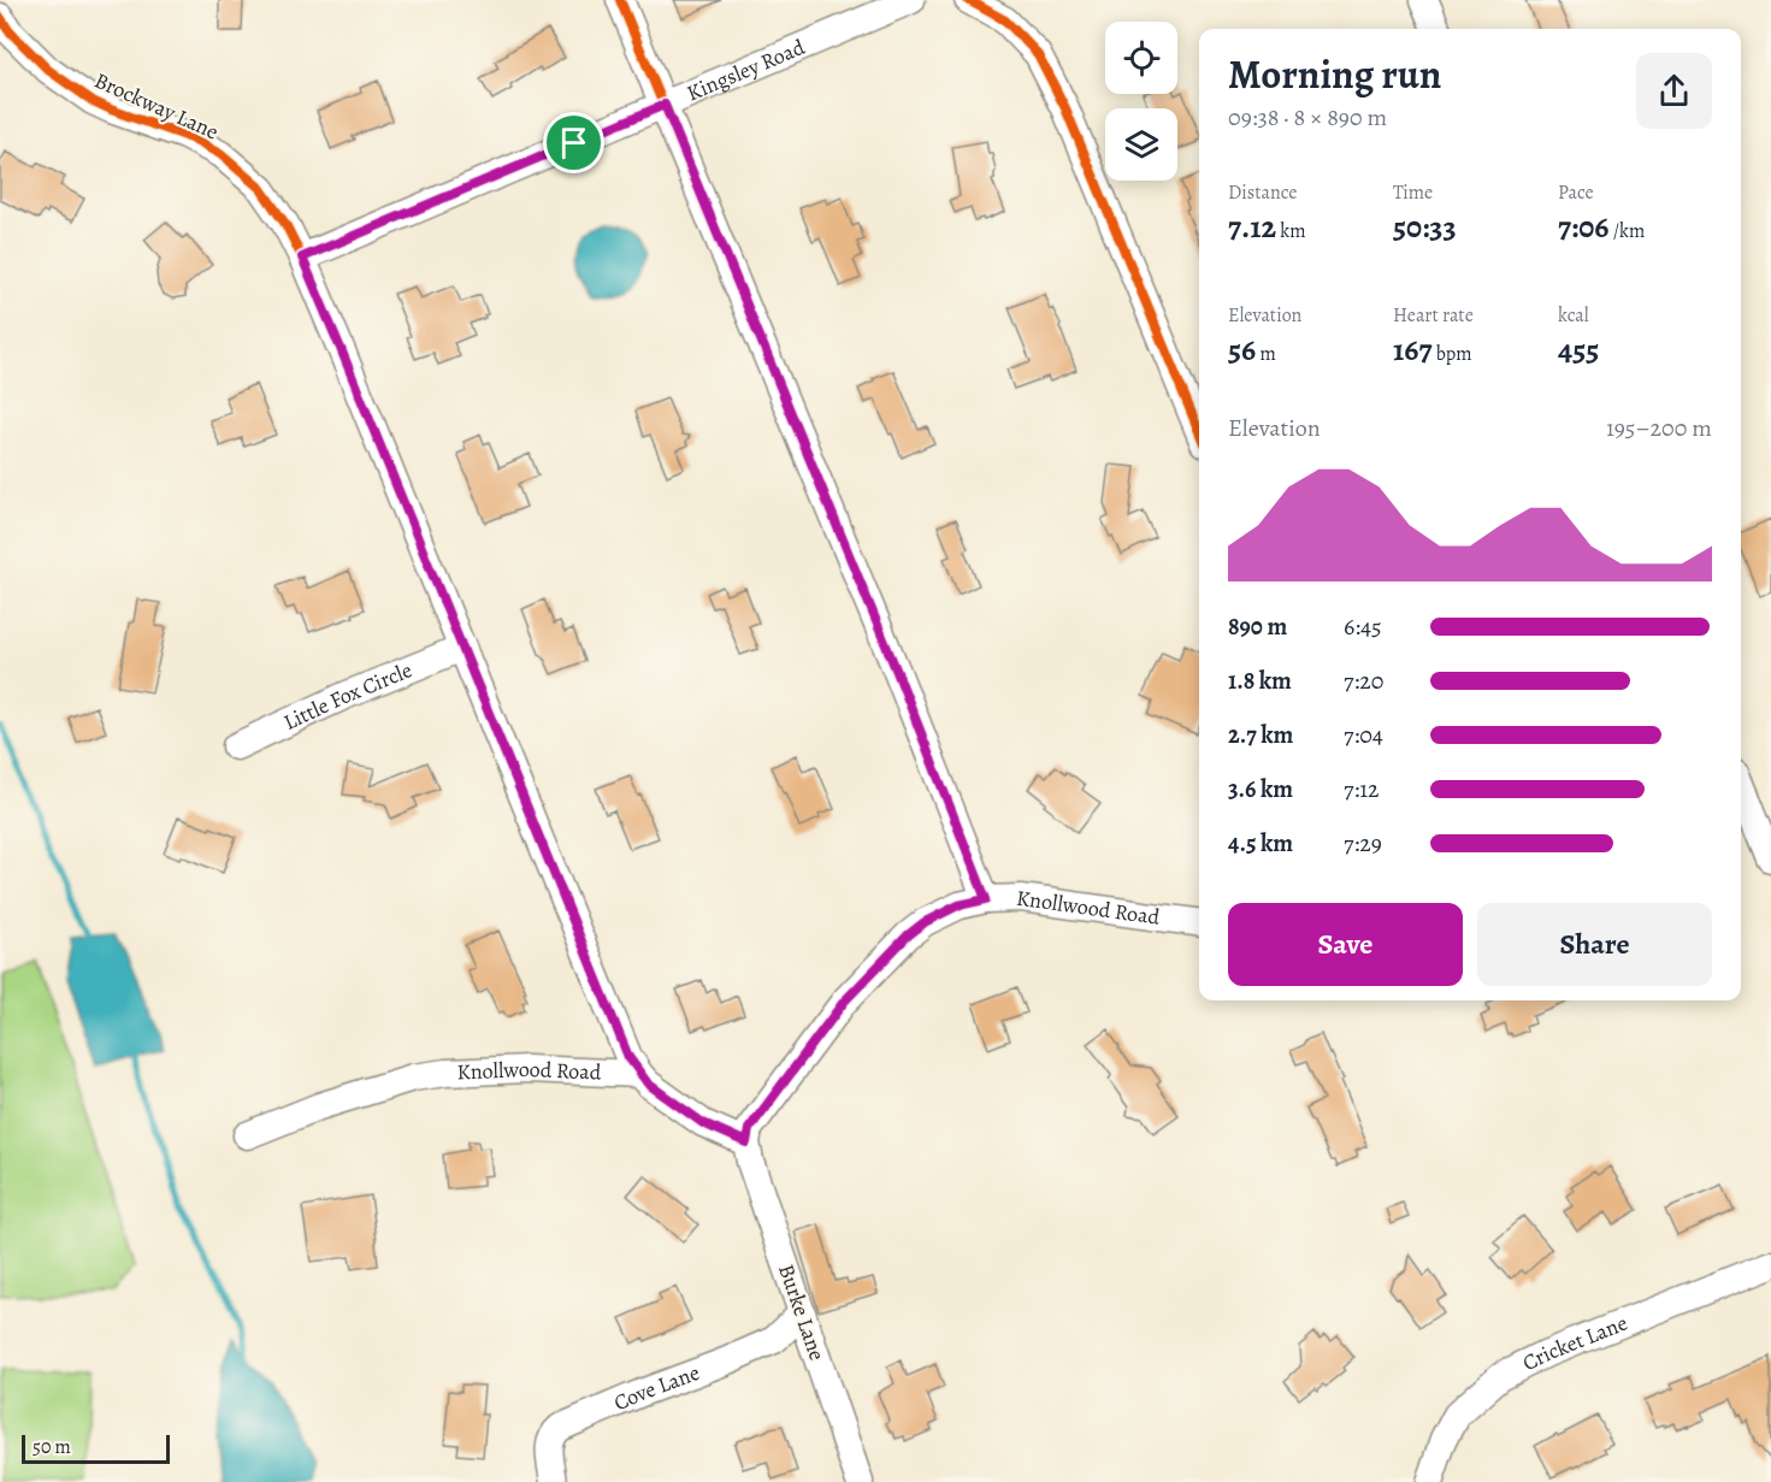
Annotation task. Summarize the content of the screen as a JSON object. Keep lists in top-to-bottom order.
{
  "streets": {
    "street": [
      "Kingsley Road",
      "Brockway Lane",
      "Little Fox Circle",
      "Knollwood Road",
      "Burke Lane",
      "Cricket Lane",
      "Cove Lane"
    ]
  },
  "crossings": [
    ["Kingsley Road", "Brockway Lane"],
    ["Brockway Lane", "Little Fox Circle"],
    ["Brockway Lane", "Knollwood Road"],
    ["Knollwood Road", "Burke Lane"],
    ["Burke Lane", "Cove Lane"]
  ],
  "scale_bar": "50 m",
  "page": {
    "heading": ["Morning run", "09:38 · 8 × 890 m"],
    "stats": [
      ["Distance", "7.12 km"],
      ["Time", "50:33"],
      ["Pace", "7:06 /km"],
      ["Elevation", "56 m"],
      ["Heart rate", "167 bpm"],
      ["kcal", "455"]
    ],
    "chart": ["Elevation", "195–200 m"],
    "list": [
      {
        "name": "890 m",
        "note": "6:45"
      },
      {
        "name": "1.8 km",
        "note": "7:20"
      },
      {
        "name": "2.7 km",
        "note": "7:04"
      },
      {
        "name": "3.6 km",
        "note": "7:12"
      },
      {
        "name": "4.5 km",
        "note": "7:29"
      }
    ],
    "buttons": ["Save", "Share"],
    "scale": "50 m"
  }
}
